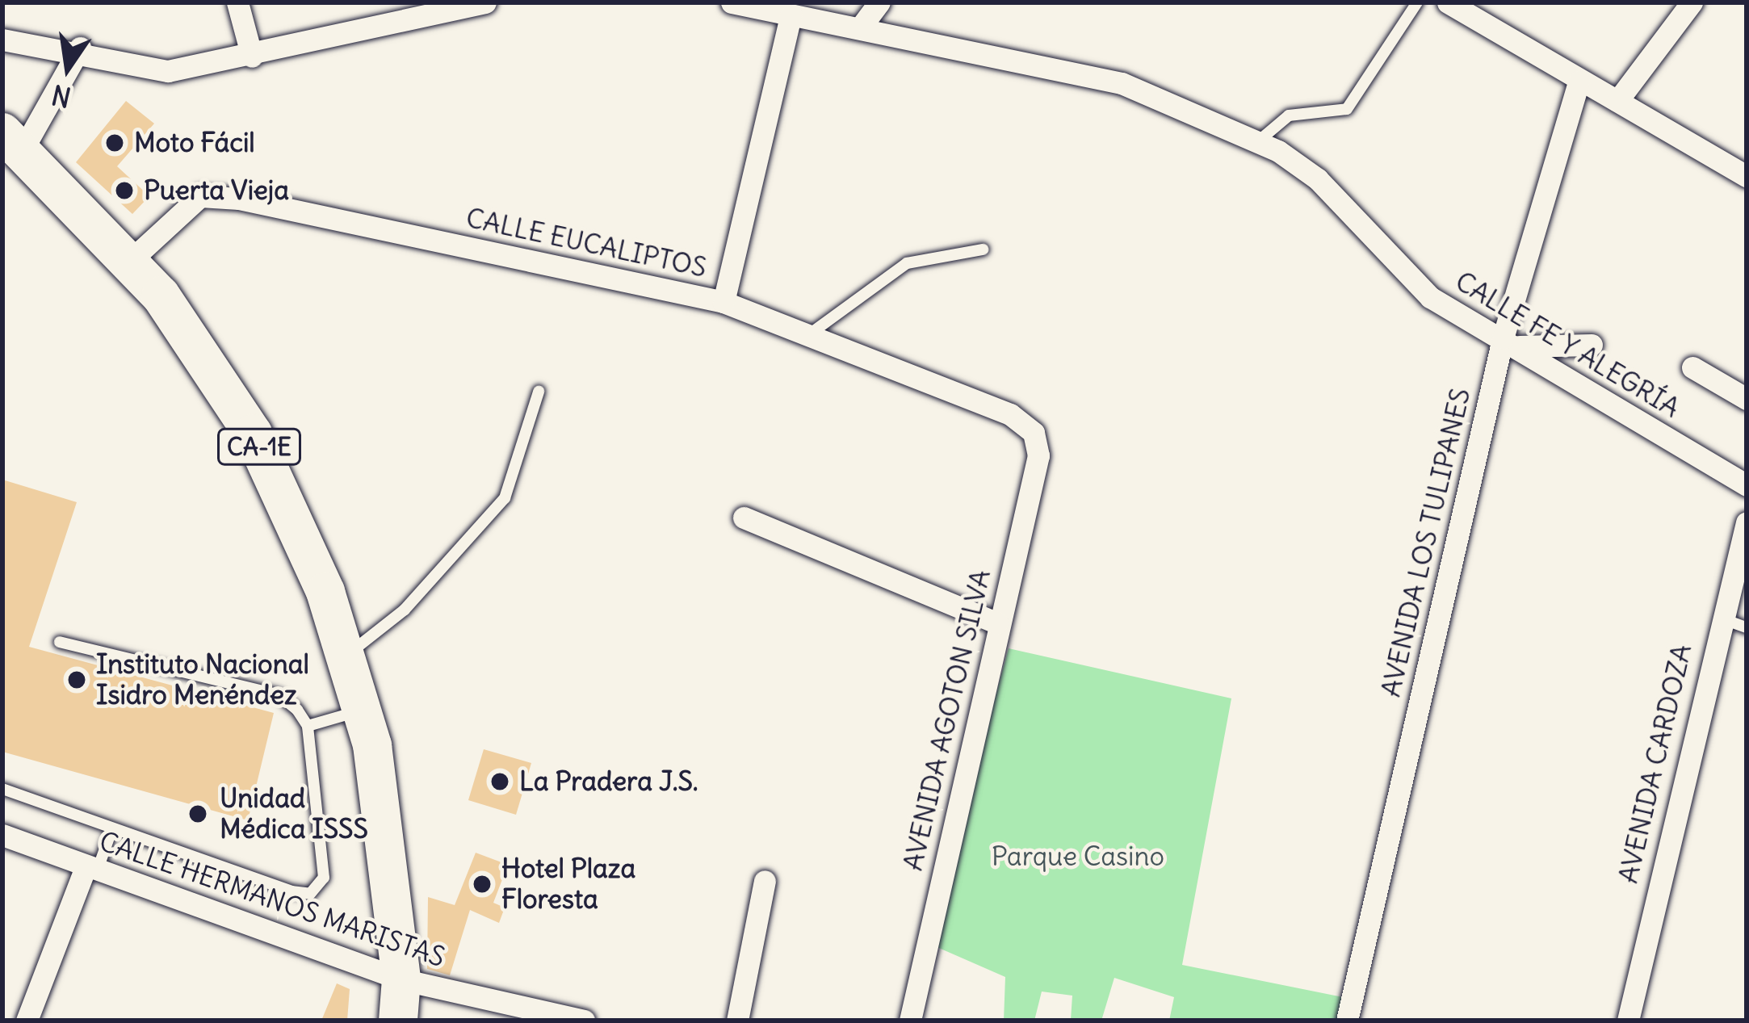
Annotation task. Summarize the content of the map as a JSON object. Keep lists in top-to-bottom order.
{
  "streets": {
    "highway": ["CA-1E"],
    "street": [
      "CALLE EUCALIPTOS",
      "CALLE FE Y ALEGRÍA",
      "AVENIDA LOS TULIPANES",
      "AVENIDA AGOTON SILVA",
      "AVENIDA CARDOZA",
      "CALLE HERMANOS MARISTAS"
    ]
  },
  "crossings": [
    ["CALLE EUCALIPTOS", "CA-1E"],
    ["CALLE EUCALIPTOS", "AVENIDA AGOTON SILVA"],
    ["CALLE FE Y ALEGRÍA", "AVENIDA LOS TULIPANES"],
    ["CA-1E", "CALLE HERMANOS MARISTAS"]
  ],
  "parks": ["Parque Casino"],
  "places": [
    "Moto Fácil",
    "Puerta Vieja",
    "Instituto Nacional Isidro Menéndez",
    "La Pradera J.S.",
    "Unidad Médica ISSS",
    "Hotel Plaza Floresta"
  ],
  "north": "bottom"
}
